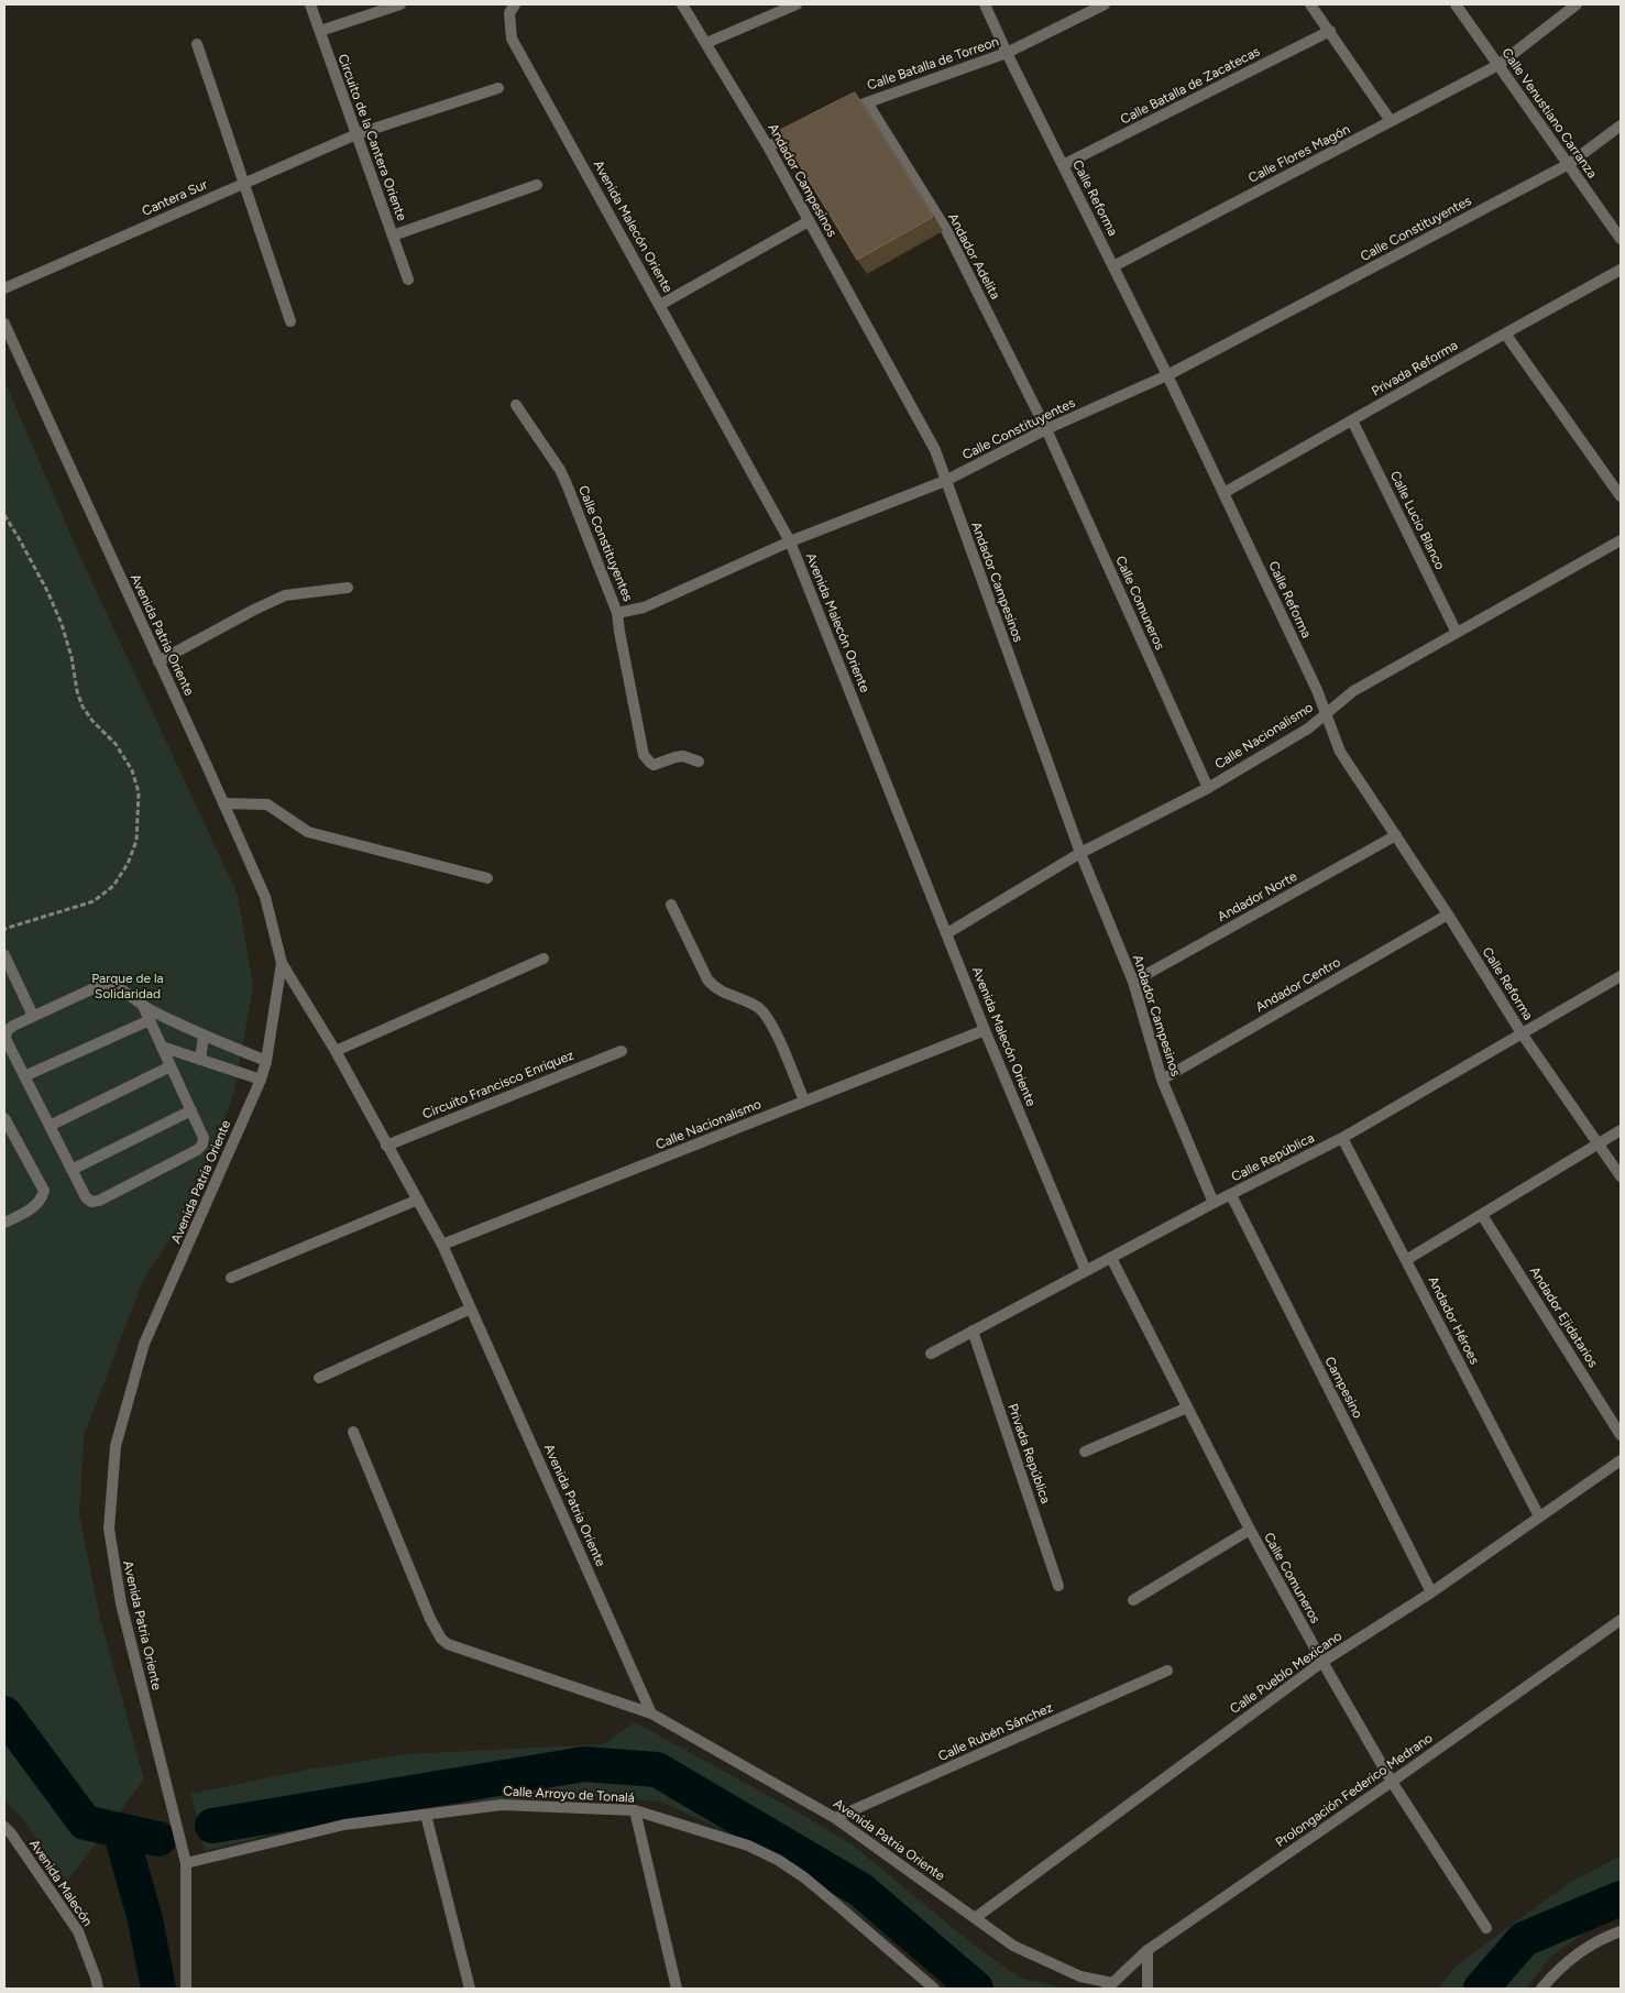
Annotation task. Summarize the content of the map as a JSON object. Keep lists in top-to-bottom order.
{
  "streets": {
    "street": [
      "Calle Batalla de Torreon",
      "Calle Batalla de Zacatecas",
      "Calle Venustiano Carranza",
      "Circuito de la Cantera Oriente",
      "Calle Flores Magón",
      "Andador Campesinos",
      "Cantera Sur",
      "Calle Reforma",
      "Avenida Malecón Oriente",
      "Calle Constituyentes",
      "Andador Adelita",
      "Privada Reforma",
      "Calle Lucio Blanco",
      "Calle Comuneros",
      "Avenida Patria Oriente",
      "Calle Nacionalismo",
      "Andador Norte",
      "Andador Centro",
      "Circuito Francisco Enriquez",
      "Calle República",
      "Andador Ejidatarios",
      "Andador Héroes",
      "Campesino",
      "Privada República",
      "Calle Pueblo Mexicano",
      "Calle Rubén Sánchez",
      "Prolongación Federico Medrano",
      "Calle Arroyo de Tonalá",
      "Avenida Malecón"
    ]
  },
  "crossings": [
    ["Calle Batalla de Torreon", "Calle Reforma"],
    ["Calle Batalla de Torreon", "Andador Adelita"],
    ["Calle Batalla de Zacatecas", "Calle Reforma"],
    ["Calle Venustiano Carranza", "Calle Flores Magón"],
    ["Calle Venustiano Carranza", "Calle Constituyentes"],
    ["Circuito de la Cantera Oriente", "Cantera Sur"],
    ["Calle Flores Magón", "Calle Reforma"],
    ["Andador Campesinos", "Calle Constituyentes"],
    ["Andador Campesinos", "Calle Nacionalismo"],
    ["Andador Campesinos", "Andador Norte"],
    ["Andador Campesinos", "Andador Centro"],
    ["Andador Campesinos", "Calle República"],
    ["Calle Reforma", "Calle Constituyentes"],
    ["Calle Reforma", "Privada Reforma"],
    ["Calle Reforma", "Calle Nacionalismo"],
    ["Calle Reforma", "Andador Norte"],
    ["Calle Reforma", "Andador Centro"],
    ["Calle Reforma", "Calle República"],
    ["Avenida Malecón Oriente", "Calle Constituyentes"],
    ["Avenida Malecón Oriente", "Calle Nacionalismo"],
    ["Avenida Malecón Oriente", "Calle República"],
    ["Calle Constituyentes", "Andador Adelita"],
    ["Calle Constituyentes", "Calle Comuneros"],
    ["Andador Adelita", "Calle Comuneros"],
    ["Privada Reforma", "Calle Lucio Blanco"],
    ["Calle Lucio Blanco", "Calle Nacionalismo"],
    ["Calle Comuneros", "Calle Nacionalismo"],
    ["Calle Comuneros", "Calle República"],
    ["Calle Comuneros", "Calle Pueblo Mexicano"],
    ["Calle Comuneros", "Prolongación Federico Medrano"],
    ["Avenida Patria Oriente", "Calle Nacionalismo"],
    ["Avenida Patria Oriente", "Circuito Francisco Enriquez"],
    ["Avenida Patria Oriente", "Calle Pueblo Mexicano"],
    ["Avenida Patria Oriente", "Calle Rubén Sánchez"],
    ["Avenida Patria Oriente", "Prolongación Federico Medrano"],
    ["Avenida Patria Oriente", "Calle Arroyo de Tonalá"],
    ["Calle República", "Andador Héroes"],
    ["Calle República", "Campesino"],
    ["Calle República", "Privada República"],
    ["Andador Héroes", "Calle Pueblo Mexicano"],
    ["Campesino", "Calle Pueblo Mexicano"]
  ],
  "parks": ["Parque de la Solidaridad"]
}
